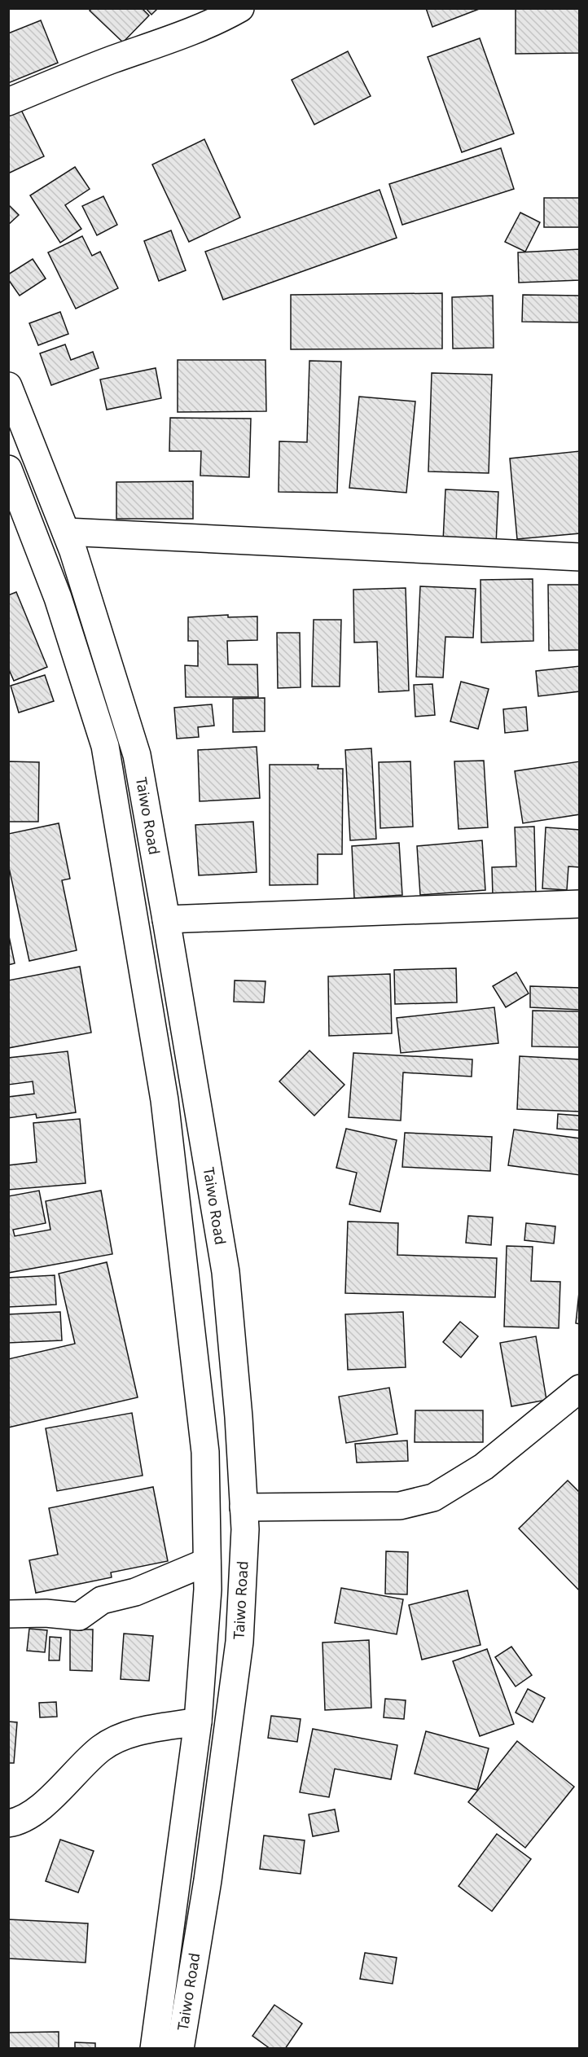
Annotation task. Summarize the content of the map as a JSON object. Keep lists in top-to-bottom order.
{
  "streets": {
    "main road": ["Taiwo Road"]
  }
}
